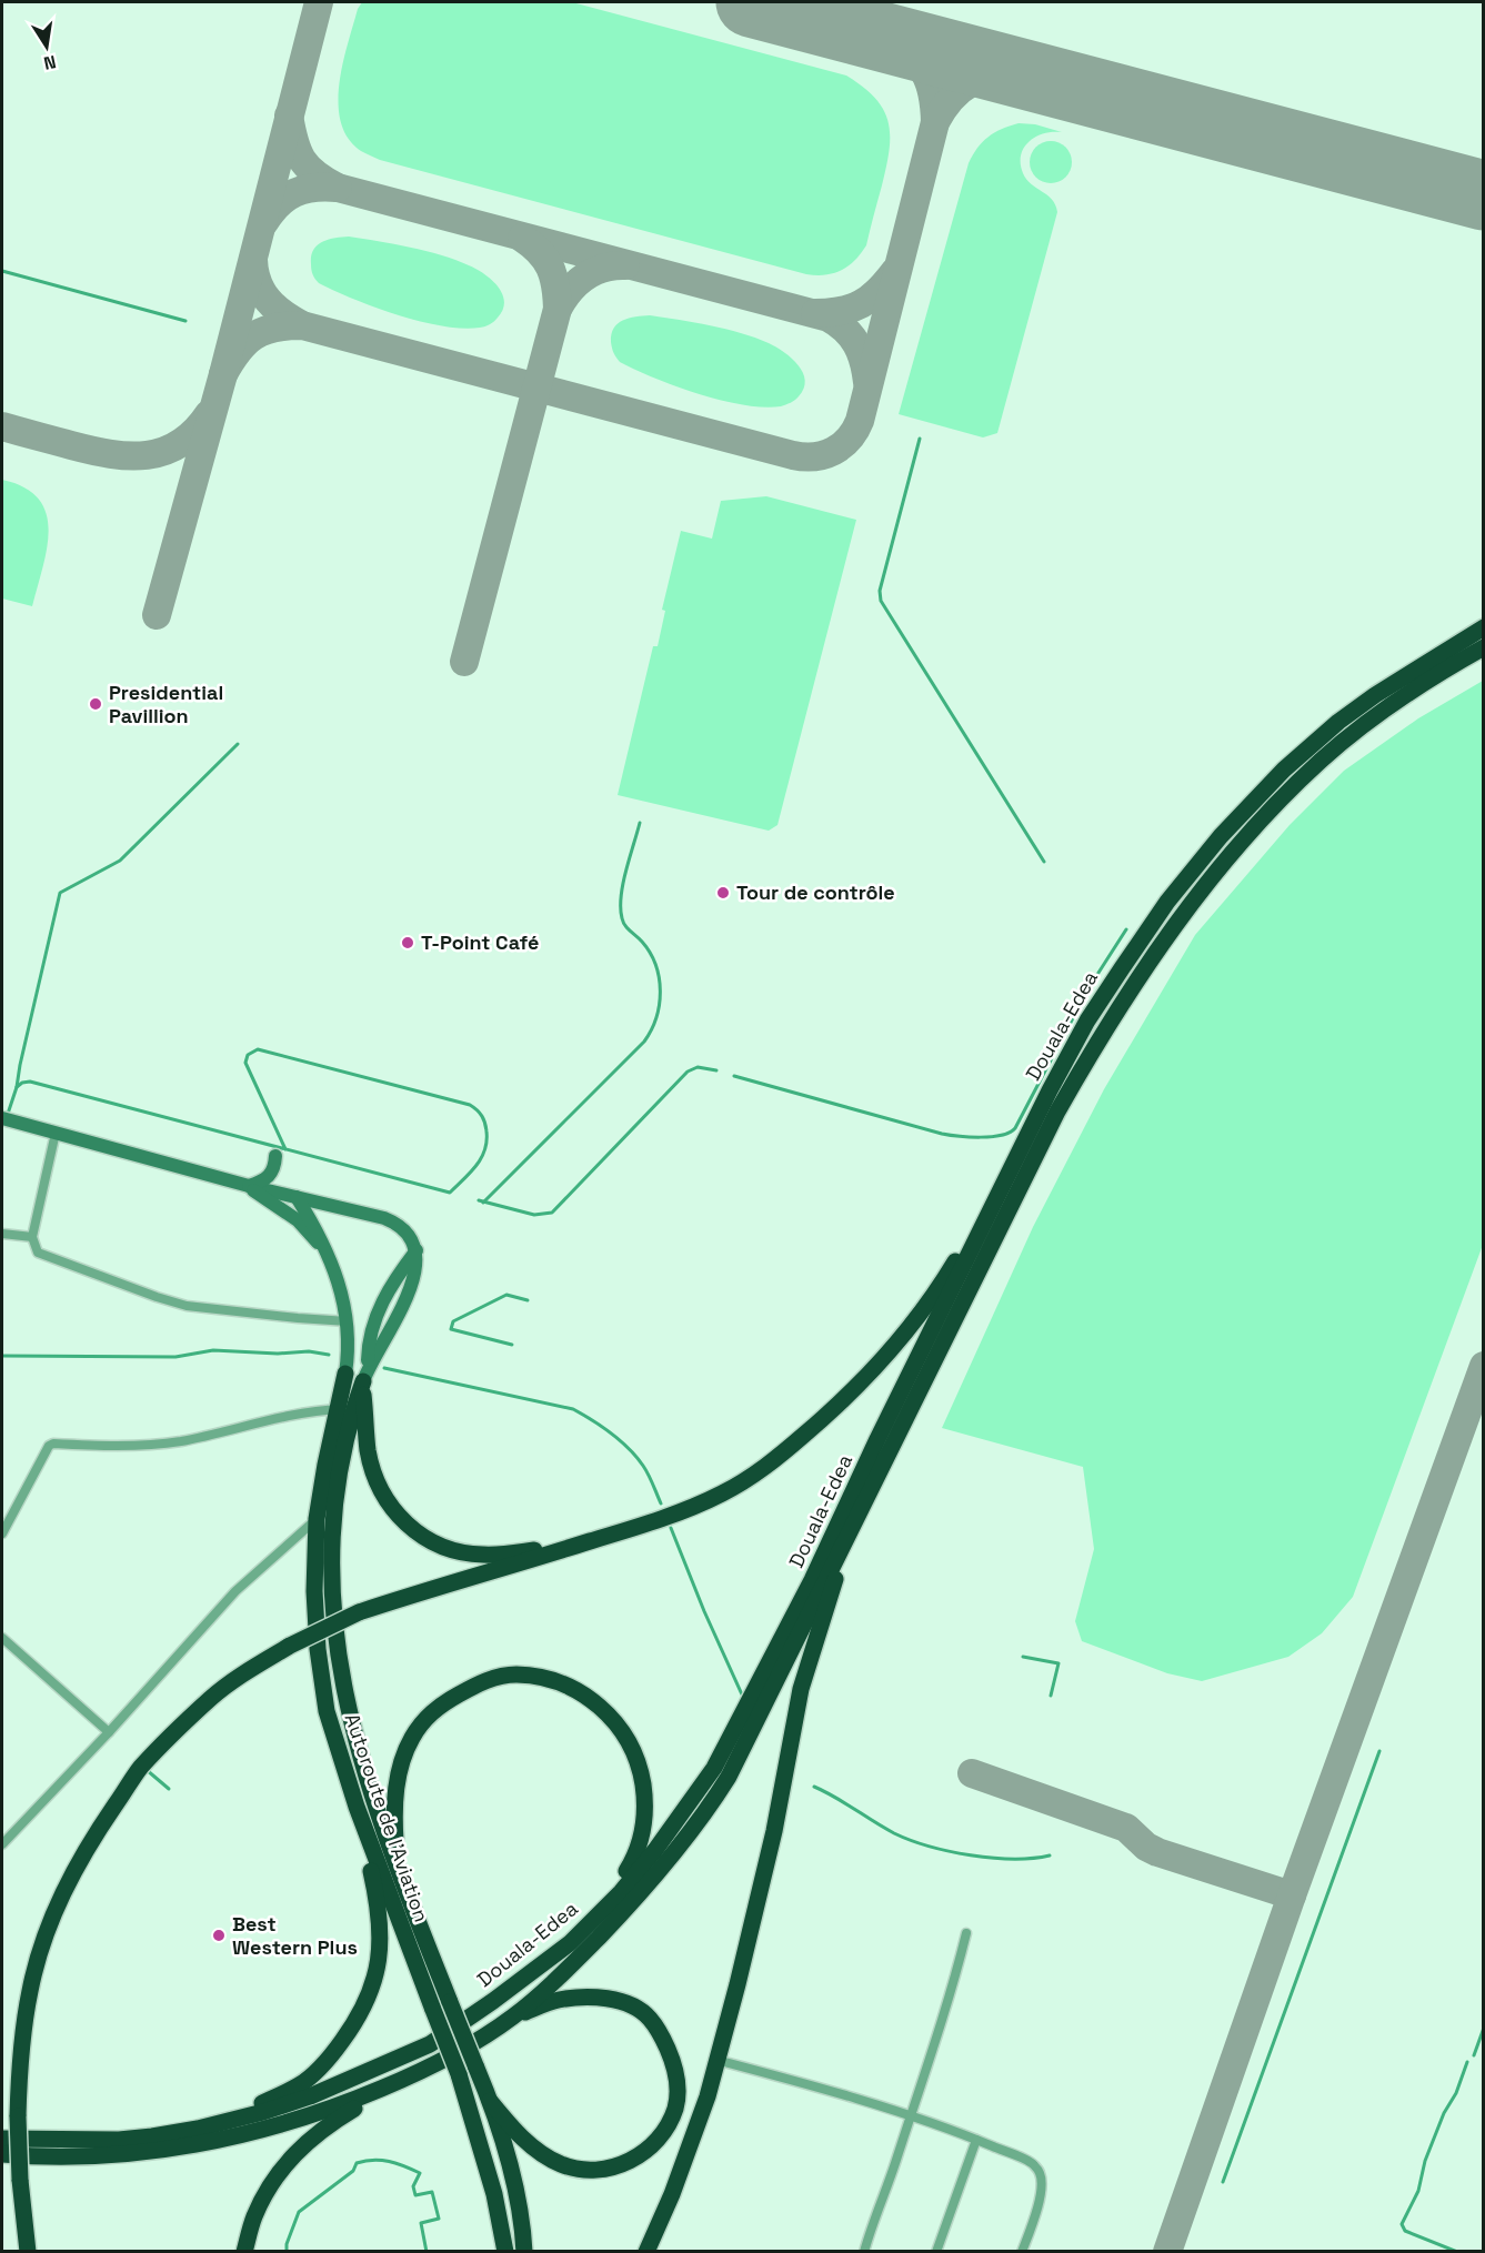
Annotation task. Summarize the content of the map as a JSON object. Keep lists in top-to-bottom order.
{
  "streets": {
    "highway": ["Douala-Edea", "Autoroute de l'Aviation"]
  },
  "places": [
    "Presidential Pavillion",
    "Tour de contrôle",
    "T-Point Café",
    "Best Western Plus"
  ],
  "north": "bottom"
}
